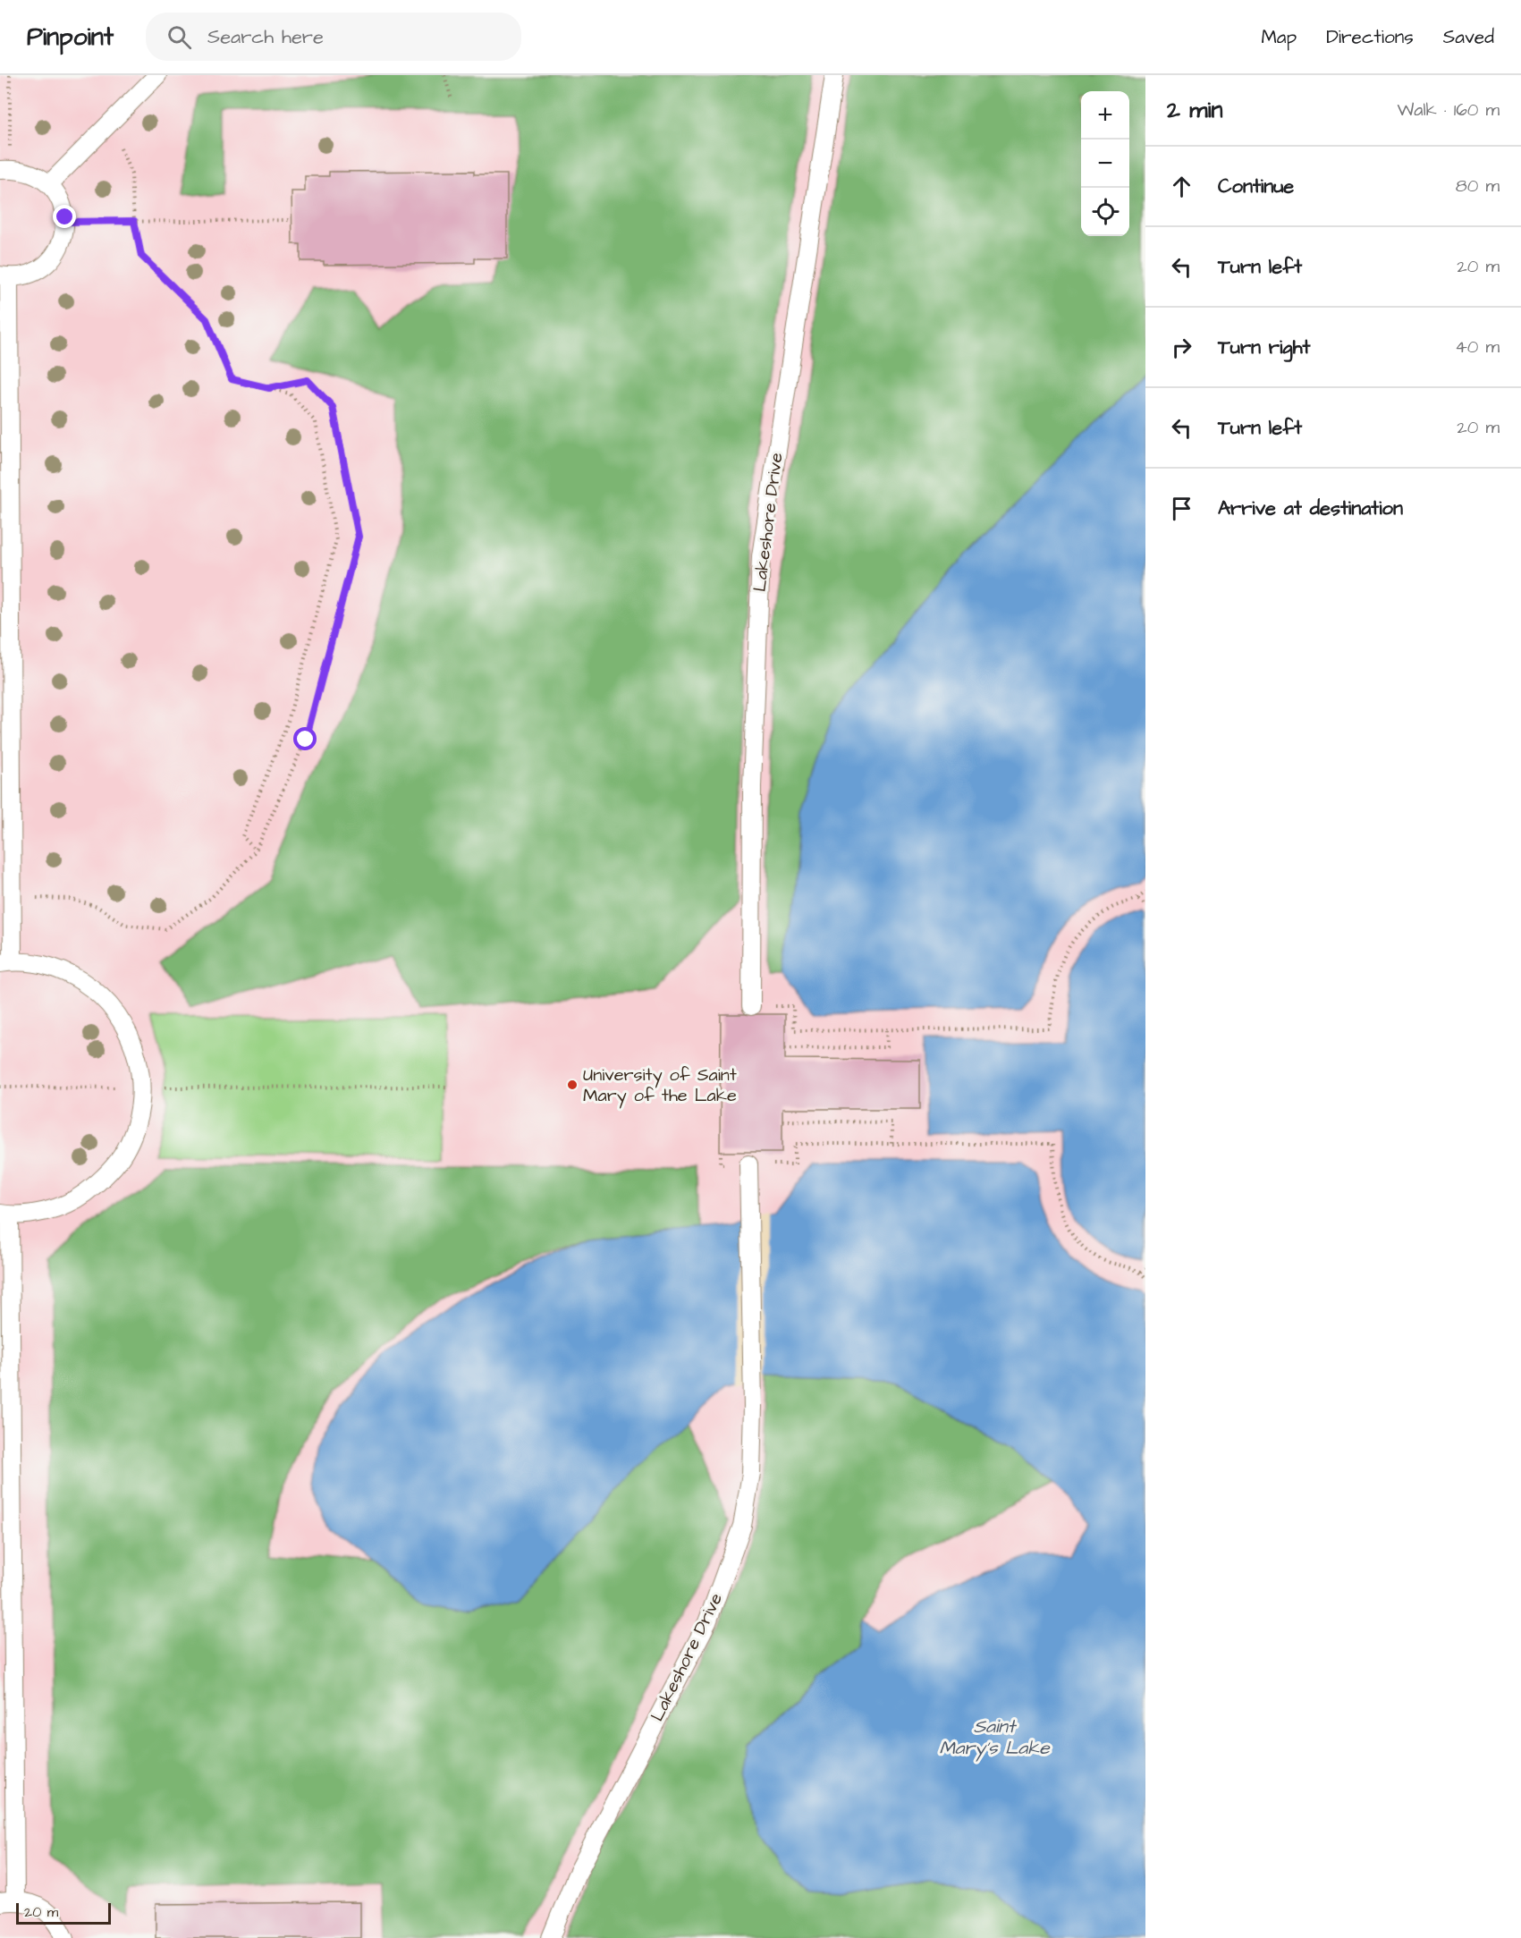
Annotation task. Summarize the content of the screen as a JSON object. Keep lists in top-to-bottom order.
{
  "streets": {
    "lane": ["Lakeshore Drive"]
  },
  "water": ["Saint Mary's Lake"],
  "places": ["University of Saint Mary of the Lake"],
  "scale_bar": "20 m",
  "page": {
    "header": "Pinpoint",
    "search": "Search here",
    "nav": ["Map", "Directions", "Saved"],
    "heading": ["2 min", "Walk · 160 m"],
    "map_buttons": ["+", "−"],
    "list": [
      ["Continue", "80 m"],
      ["Turn left", "20 m"],
      ["Turn right", "40 m"],
      ["Turn left", "20 m"],
      "Arrive at destination"
    ],
    "scale": "20 m"
  }
}
